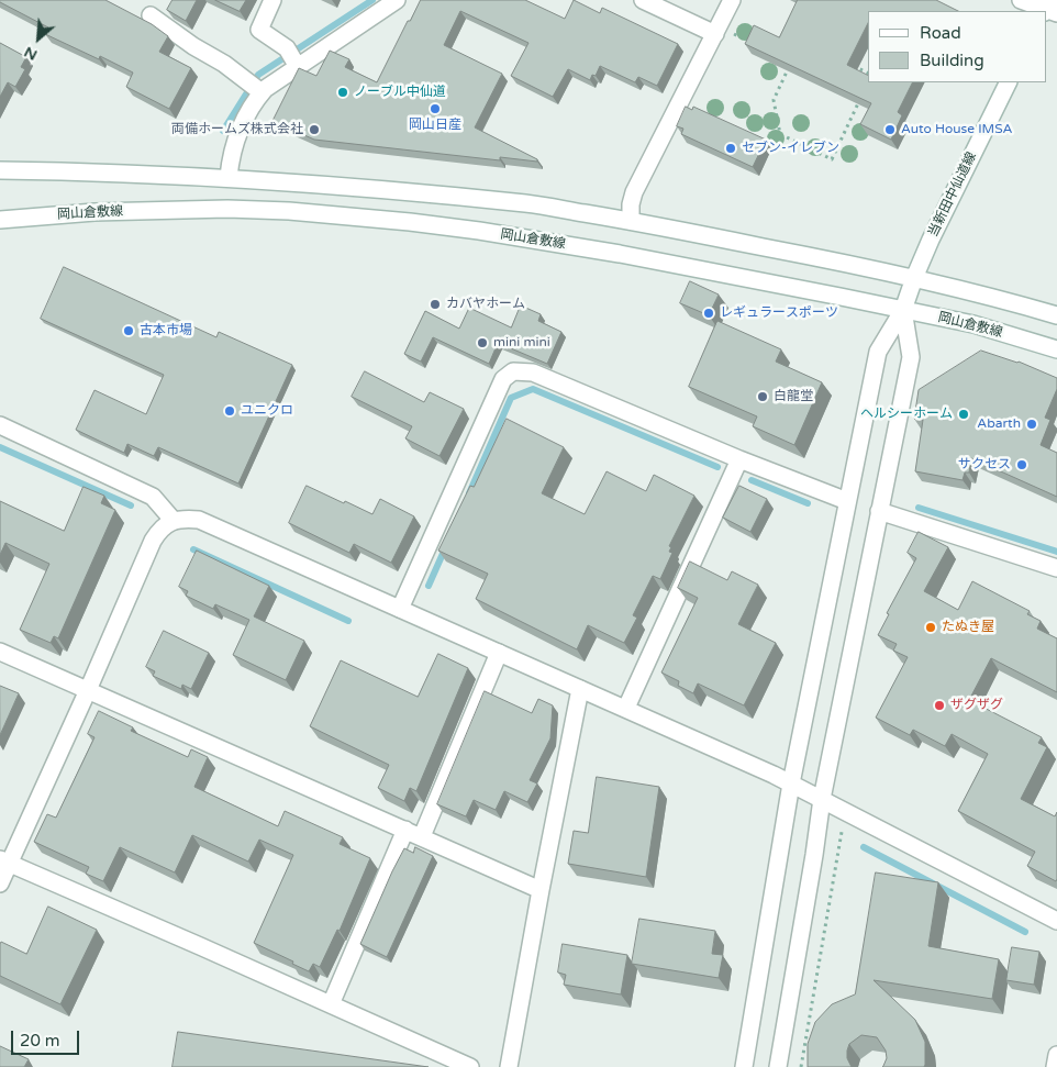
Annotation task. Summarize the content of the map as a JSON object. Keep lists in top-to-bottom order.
{
  "streets": {
    "street": ["当新田中仙道線", "岡山倉敷線"]
  },
  "crossings": [
    ["当新田中仙道線", "岡山倉敷線"]
  ],
  "places": [
    "ノーブル中仙道",
    "岡山日産",
    "両備ホームズ株式会社",
    "Auto House IMSA",
    "セブン-イレブン",
    "カバヤホーム",
    "レギュラースポーツ",
    "古本市場",
    "mini mini",
    "白龍堂",
    "ユニクロ",
    "ヘルシーホーム",
    "Abarth",
    "サクセス",
    "たぬき屋",
    "ザグザグ"
  ],
  "legend": ["Road", "Building"],
  "scale_bar": "20 m",
  "north": "bottom left"
}
